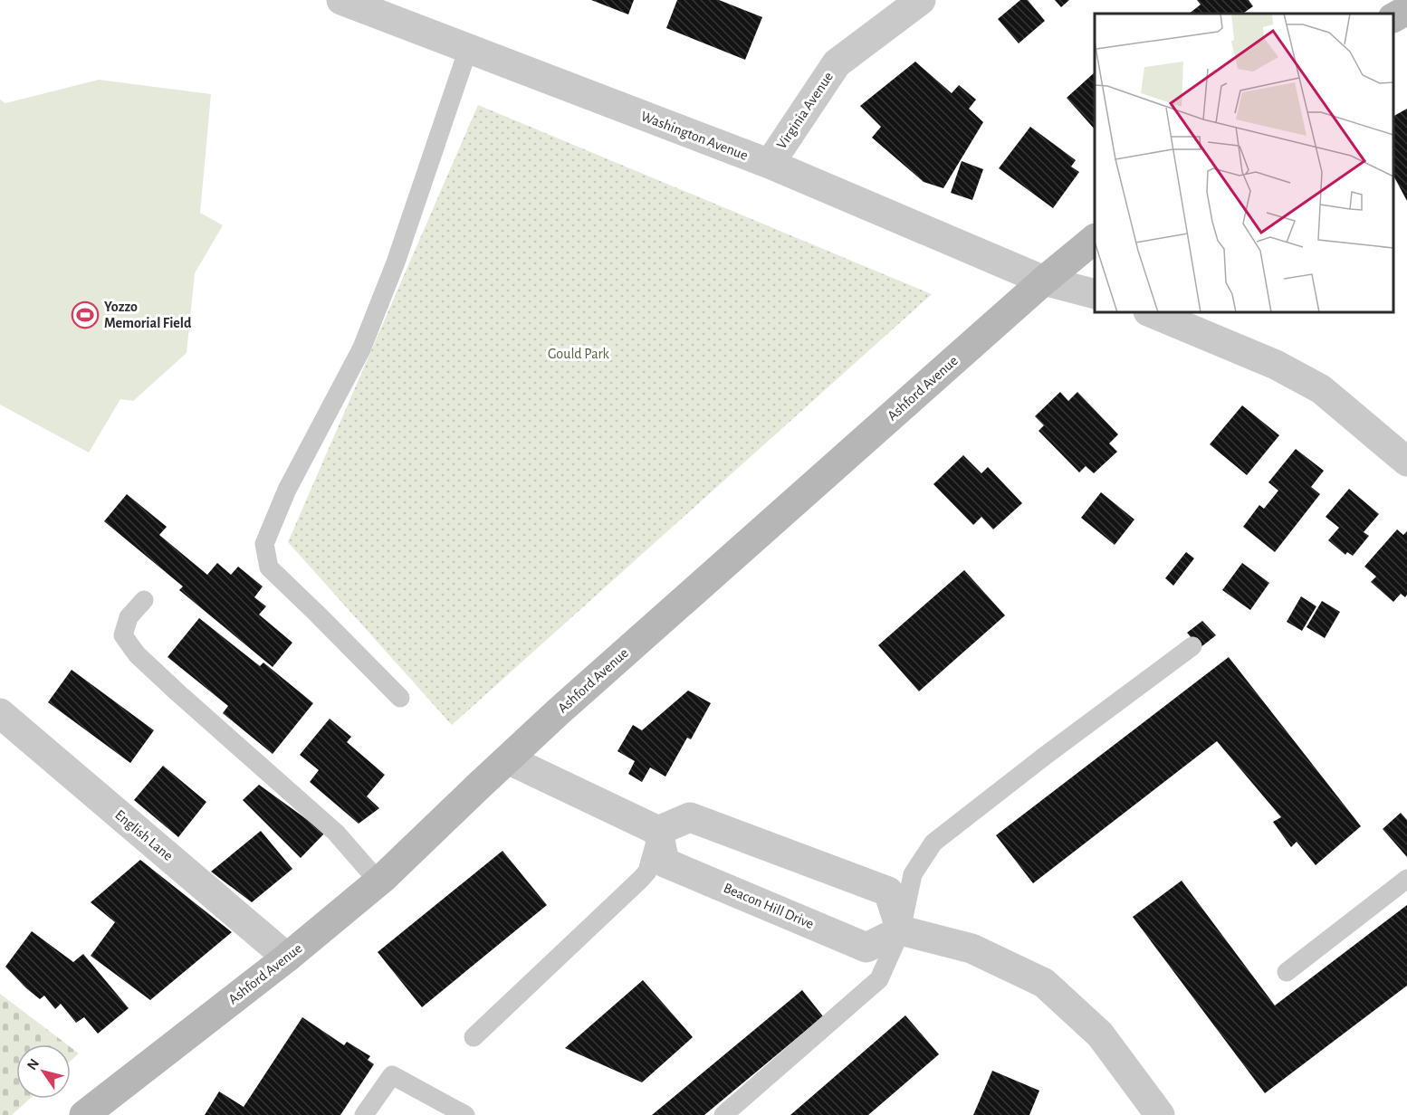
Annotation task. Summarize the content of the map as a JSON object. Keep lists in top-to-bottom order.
{
  "streets": {
    "main road": ["Ashford Avenue"],
    "street": [
      "Virginia Avenue",
      "Washington Avenue",
      "English Lane",
      "Beacon Hill Drive"
    ]
  },
  "crossings": [
    ["Virginia Avenue", "Washington Avenue"],
    ["Washington Avenue", "Ashford Avenue"],
    ["Ashford Avenue", "English Lane"]
  ],
  "parks": ["Gould Park"],
  "places": {
    "sports": ["Yozzo Memorial Field"]
  },
  "north": "top left"
}
